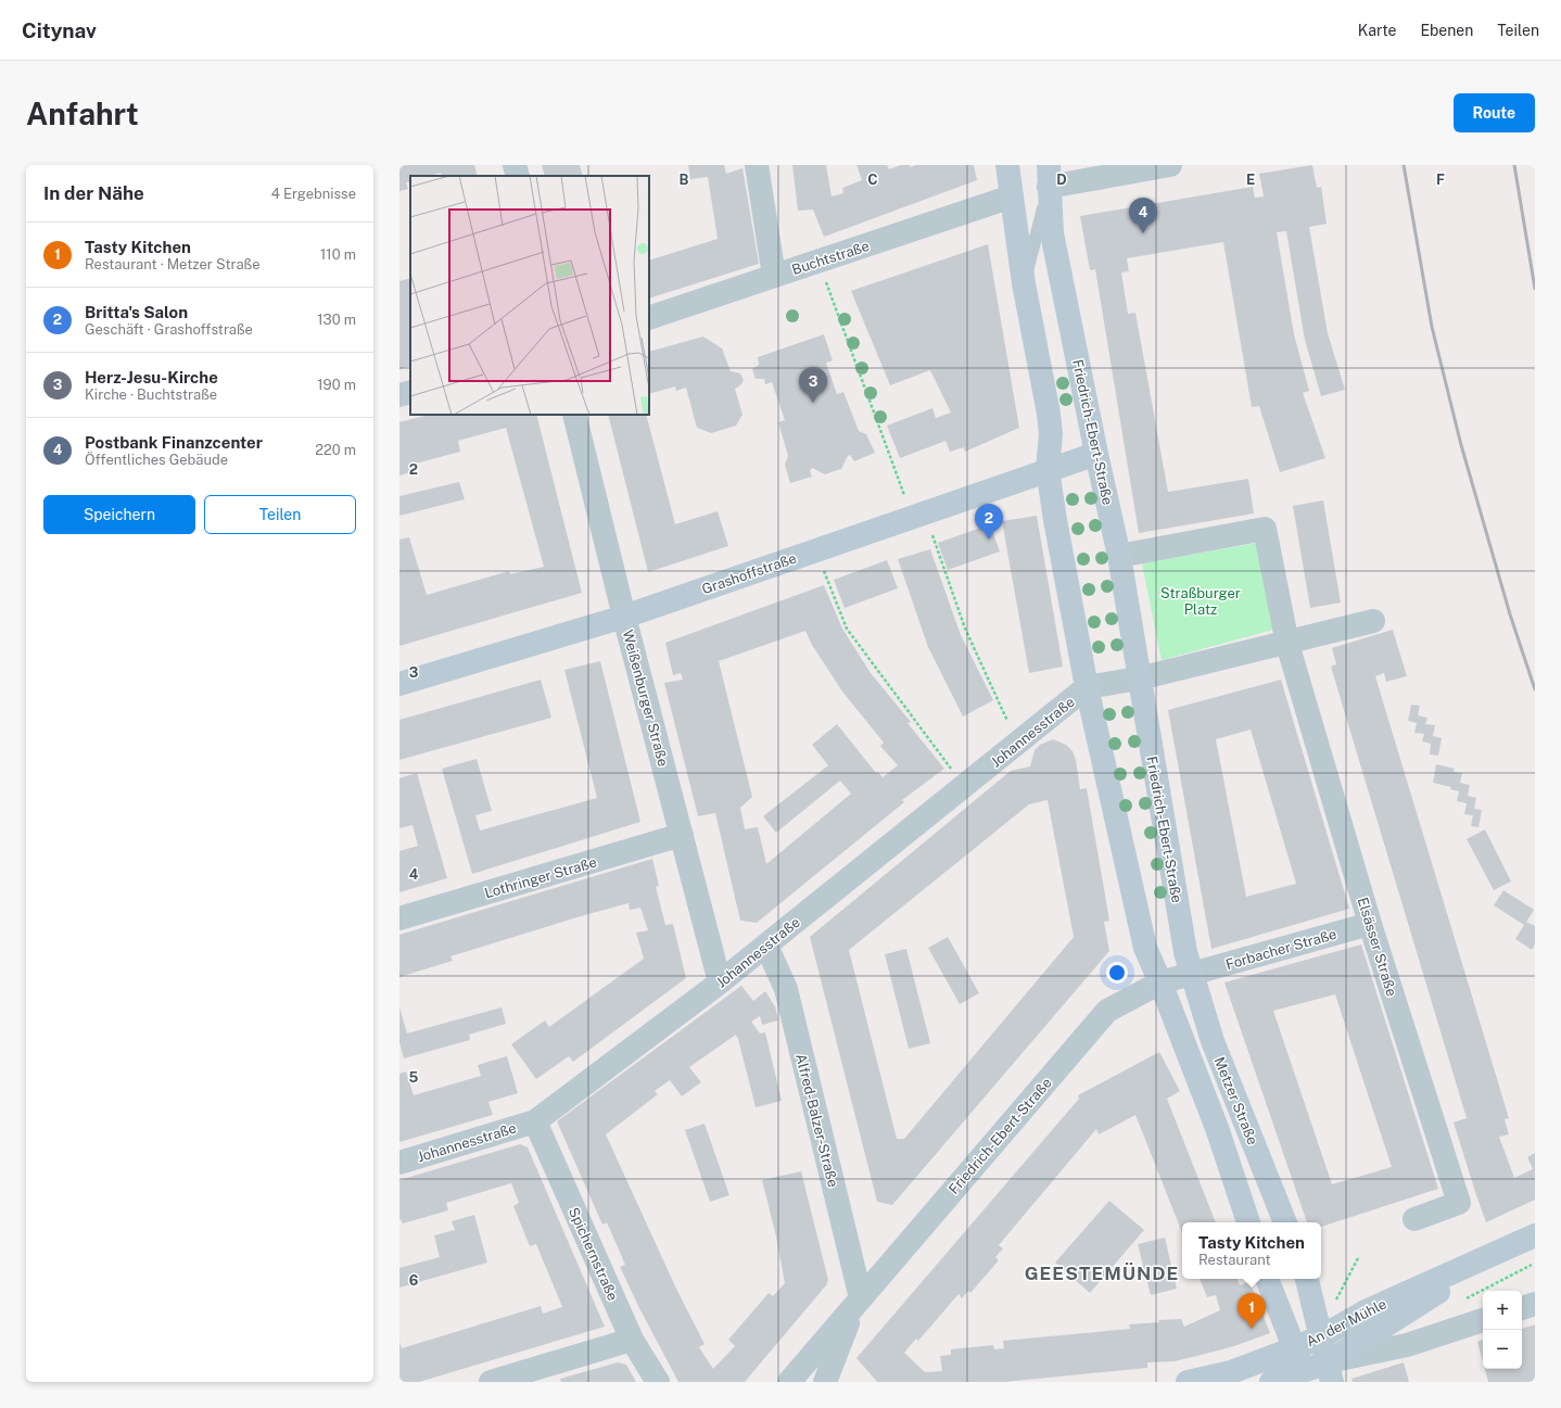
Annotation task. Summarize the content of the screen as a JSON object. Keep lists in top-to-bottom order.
{
  "streets": {
    "main road": [
      "Friedrich-Ebert-Straße",
      "Grashoffstraße",
      "Metzer Straße",
      "An der Mühle"
    ],
    "street": [
      "Buchtstraße",
      "Weißenburger Straße",
      "Johannesstraße",
      "Lothringer Straße",
      "Elsässer Straße",
      "Forbacher Straße",
      "Alfred-Balzer-Straße",
      "Spichernstraße"
    ]
  },
  "crossings": [
    ["Friedrich-Ebert-Straße", "Grashoffstraße"],
    ["Friedrich-Ebert-Straße", "Forbacher Straße"],
    ["Friedrich-Ebert-Straße", "Metzer Straße"],
    ["Friedrich-Ebert-Straße", "Alfred-Balzer-Straße"],
    ["Grashoffstraße", "Weißenburger Straße"],
    ["Weißenburger Straße", "Johannesstraße"],
    ["Weißenburger Straße", "Lothringer Straße"],
    ["Johannesstraße", "Alfred-Balzer-Straße"],
    ["Johannesstraße", "Spichernstraße"],
    ["Elsässer Straße", "Forbacher Straße"],
    ["Forbacher Straße", "Metzer Straße"]
  ],
  "districts": ["GEESTEMÜNDE"],
  "parks": ["Straßburger Platz"],
  "page": {
    "header": "Citynav",
    "nav": ["Karte", "Ebenen", "Teilen"],
    "buttons": [
      "Route",
      ["Speichern", "Teilen"]
    ],
    "title": "Anfahrt",
    "heading": ["In der Nähe", "4 Ergebnisse"],
    "pins": [
      "4",
      "3",
      "2",
      "1"
    ],
    "list": [
      {
        "mark": "1",
        "name": "Tasty Kitchen",
        "note": "Restaurant · Metzer Straße",
        "value": "110 m"
      },
      {
        "mark": "2",
        "name": "Britta's Salon",
        "note": "Geschäft · Grashoffstraße",
        "value": "130 m"
      },
      {
        "mark": "3",
        "name": "Herz-Jesu-Kirche",
        "note": "Kirche · Buchtstraße",
        "value": "190 m"
      },
      {
        "mark": "4",
        "name": "Postbank Finanzcenter",
        "note": "Öffentliches Gebäude",
        "value": "220 m"
      }
    ],
    "popup": ["Tasty Kitchen", "Restaurant"],
    "map_buttons": ["+", "−"]
  },
  "grid": {
    "columns": [
      "B",
      "C",
      "D",
      "E",
      "F"
    ],
    "rows": [
      "2",
      "3",
      "4",
      "5",
      "6"
    ]
  }
}
